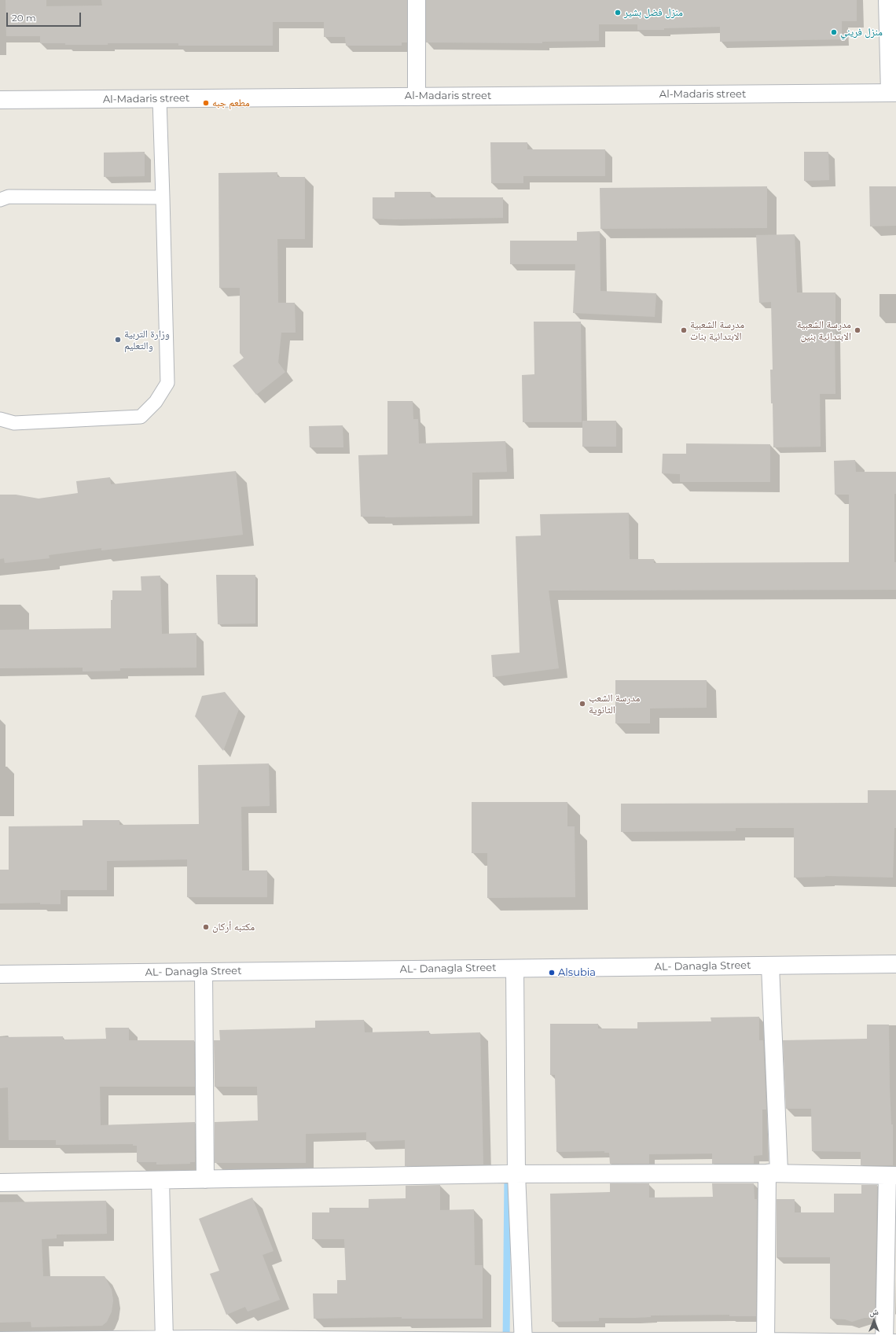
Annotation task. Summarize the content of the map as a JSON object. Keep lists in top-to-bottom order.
{
  "streets": {
    "street": ["Al-Madaris street", "AL- Danagla Street"]
  },
  "places": [
    "منزل فضل بشير",
    "منزل فريني",
    "مطعم جبه",
    "مدرسة الشعبية الابتدائية بنات",
    "مدرسة الشعبية الابتدائية بنين",
    "وزارة التربية والتعليم",
    "مدرسة الشعب الثانوية",
    "مكتبه أركان",
    "Alsubia"
  ],
  "scale_bar": "20 m",
  "north": "top"
}
